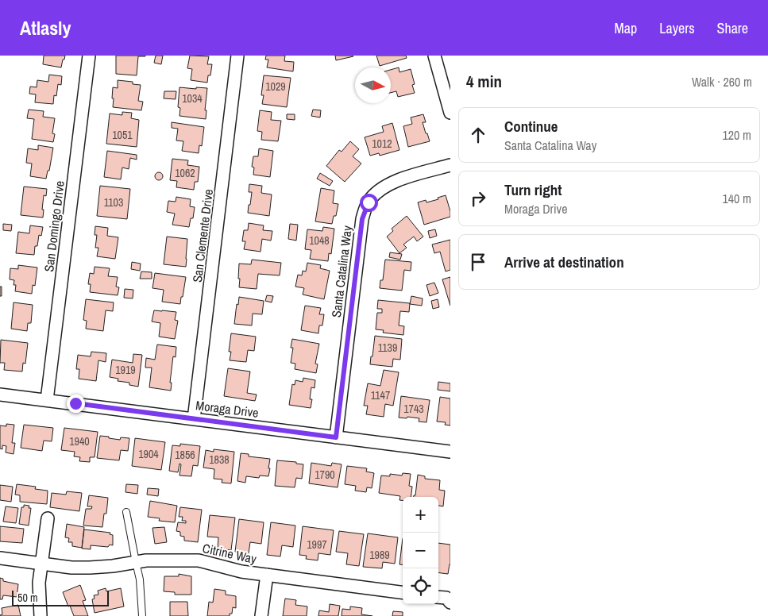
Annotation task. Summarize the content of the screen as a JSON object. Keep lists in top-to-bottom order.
{
  "streets": {
    "street": [
      "San Domingo Drive",
      "San Clemente Drive",
      "Santa Catalina Way",
      "Moraga Drive",
      "Citrine Way"
    ]
  },
  "crossings": [
    ["San Domingo Drive", "Moraga Drive"],
    ["San Clemente Drive", "Moraga Drive"],
    ["Santa Catalina Way", "Moraga Drive"]
  ],
  "house_numbers": [
    "1029",
    "1034",
    "1051",
    "1012",
    "1062",
    "1103",
    "1048",
    "1139",
    "1919",
    "1147",
    "1743",
    "1940",
    "1904",
    "1856",
    "1838",
    "1790",
    "1997",
    "1989"
  ],
  "scale_bar": "50 m",
  "north": "right",
  "page": {
    "header": "Atlasly",
    "nav": ["Map", "Layers", "Share"],
    "heading": ["4 min", "Walk · 260 m"],
    "list": [
      ["Continue", "Santa Catalina Way", "120 m"],
      ["Turn right", "Moraga Drive", "140 m"],
      "Arrive at destination"
    ],
    "map_buttons": ["+", "−"],
    "scale": "50 m"
  }
}
